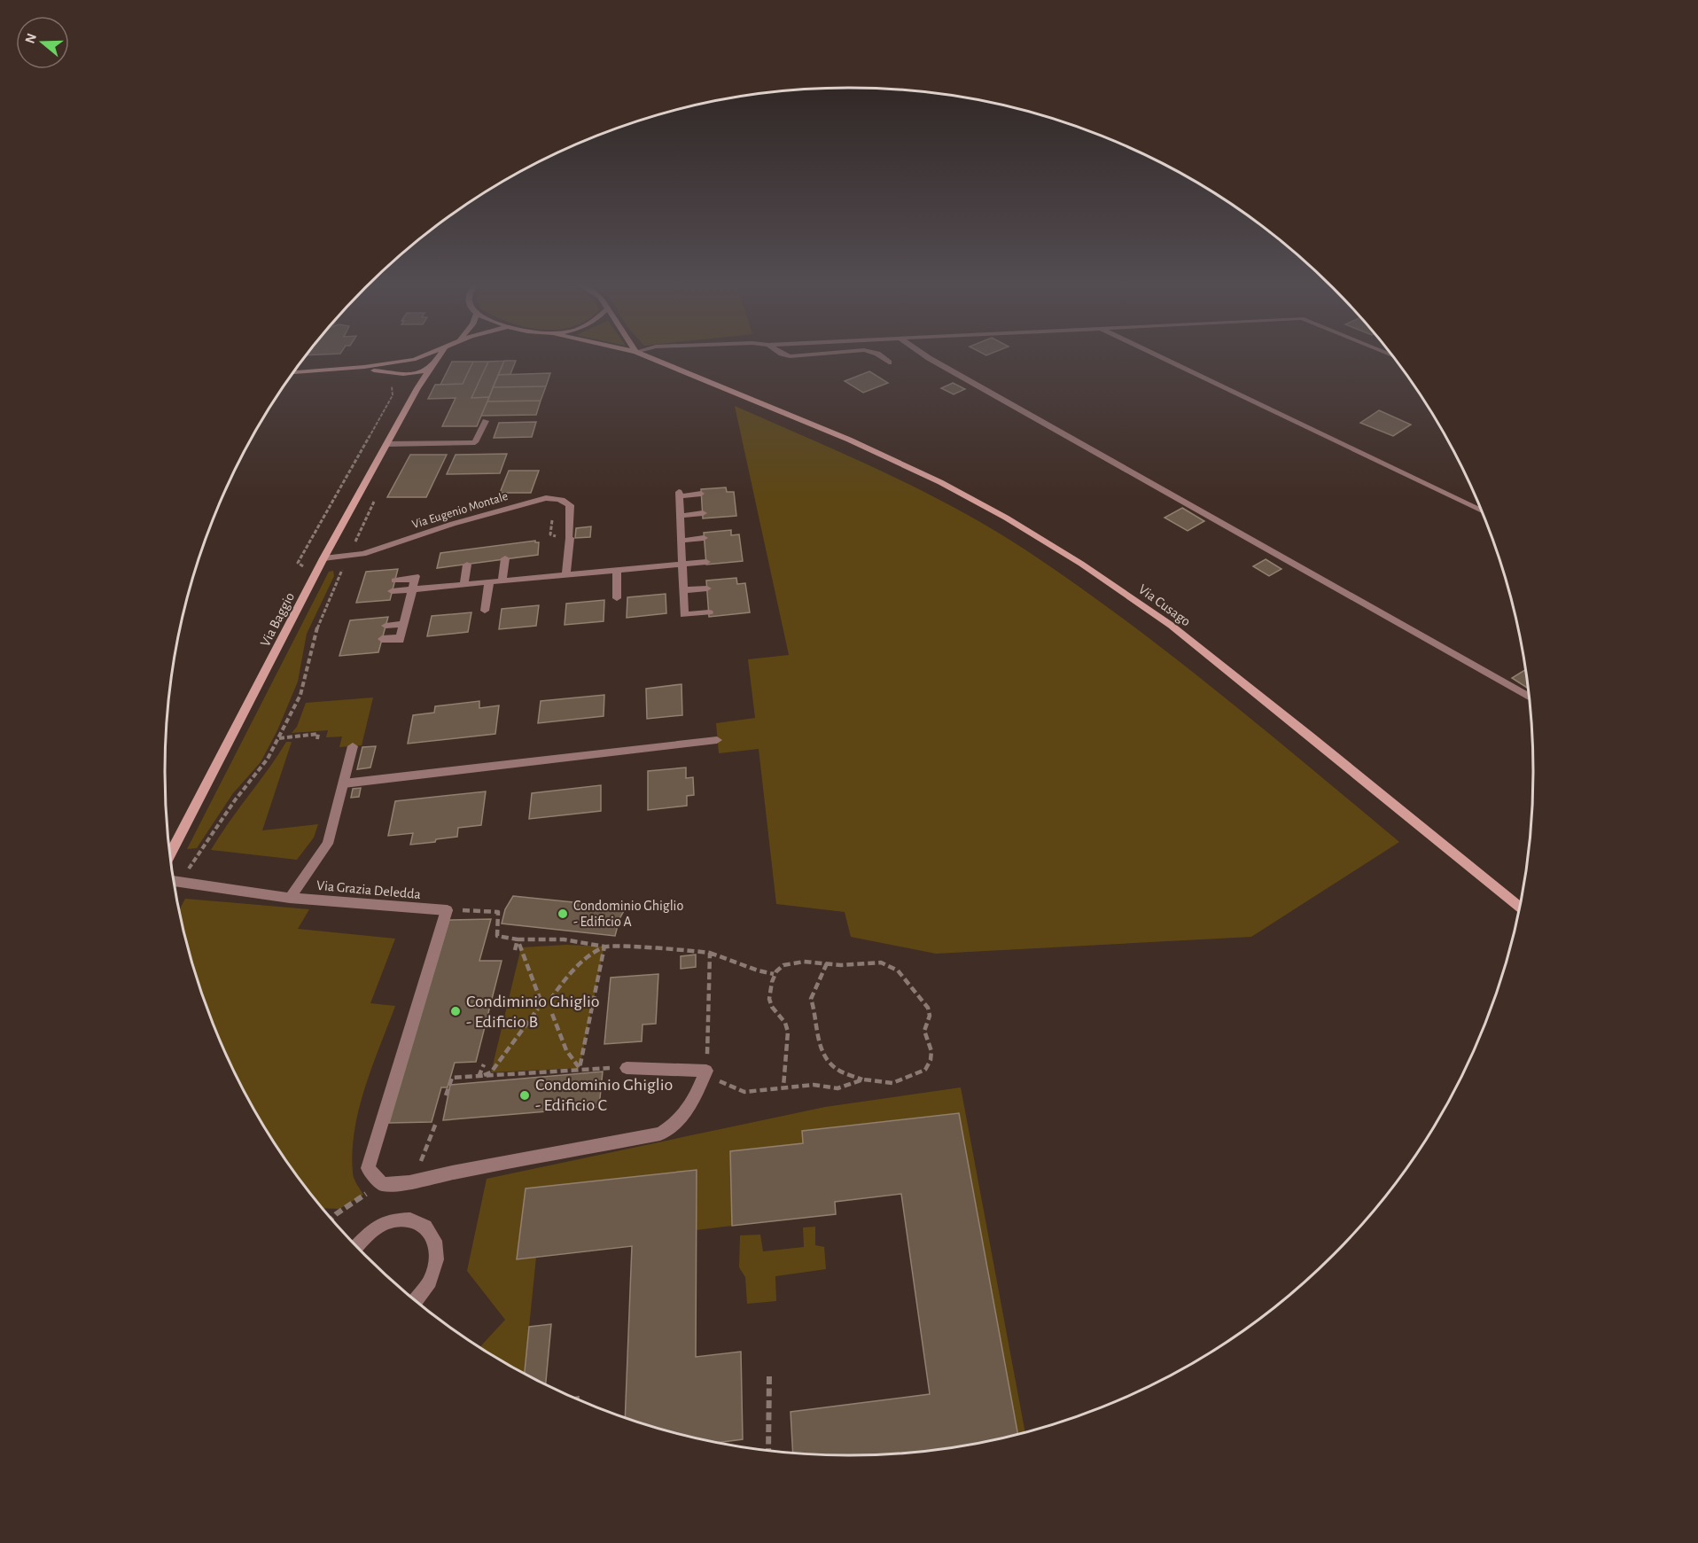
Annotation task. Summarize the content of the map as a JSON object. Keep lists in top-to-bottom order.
{
  "streets": {
    "main road": ["Via Cusago", "Via Baggio"],
    "street": ["Via Eugenio Montale", "Via Grazia Deledda"]
  },
  "crossings": [
    ["Via Eugenio Montale", "Via Baggio"]
  ],
  "places": ["Condominio Ghiglio - Edificio A", "Condiminio Ghiglio - Edificio B", "Condominio Ghiglio - Edificio C"],
  "north": "left"
}
